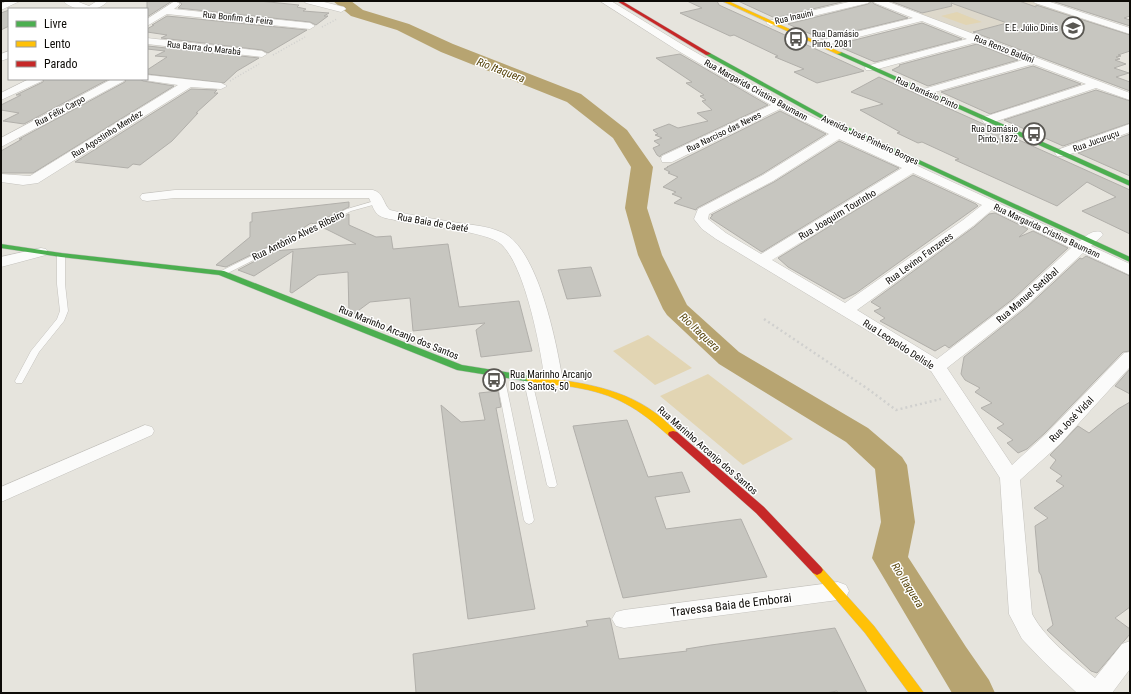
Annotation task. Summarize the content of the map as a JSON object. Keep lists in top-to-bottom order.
{
  "streets": {
    "main road": ["Rua Damásio Pinto", "Avenida José Pinheiro Borges", "Rua Marinho Arcanjo dos Santos"],
    "street": [
      "Rua Inauini",
      "Rua Bonfim da Feira",
      "Rua Barra do Marabá",
      "Rua Renzo Baldini",
      "Rua Margarida Cristina Baumann",
      "Rua Félix Carpo",
      "Rua Narciso das Neves",
      "Rua Agostinho Mendez",
      "Rua Jucuruçu",
      "Rua Joaquim Tourinho",
      "Rua Baia de Caeté",
      "Rua Levino Fanzeres",
      "Rua Manuel Setúbal",
      "Rua Leopoldo Delisle",
      "Rua José Vidal",
      "Travessa Baia de Emborai"
    ],
    "lane": ["Rua Antônio Alves Ribeiro"]
  },
  "crossings": [
    ["Rua Inauini", "Rua Damásio Pinto"],
    ["Rua Margarida Cristina Baumann", "Rua Narciso das Neves"],
    ["Rua Margarida Cristina Baumann", "Avenida José Pinheiro Borges"],
    ["Rua Margarida Cristina Baumann", "Rua Joaquim Tourinho"],
    ["Rua Margarida Cristina Baumann", "Rua Levino Fanzeres"],
    ["Rua Margarida Cristina Baumann", "Rua Manuel Setúbal"],
    ["Rua Margarida Cristina Baumann", "Rua Leopoldo Delisle"],
    ["Rua Damásio Pinto", "Rua Jucuruçu"],
    ["Avenida José Pinheiro Borges", "Rua Manuel Setúbal"],
    ["Rua Joaquim Tourinho", "Rua Leopoldo Delisle"],
    ["Rua Baia de Caeté", "Rua Antônio Alves Ribeiro"],
    ["Rua Baia de Caeté", "Rua Marinho Arcanjo dos Santos"],
    ["Rua Antônio Alves Ribeiro", "Rua Marinho Arcanjo dos Santos"],
    ["Rua Levino Fanzeres", "Rua Leopoldo Delisle"],
    ["Rua Manuel Setúbal", "Rua Leopoldo Delisle"],
    ["Rua Marinho Arcanjo dos Santos", "Travessa Baia de Emborai"],
    ["Rua Leopoldo Delisle", "Rua José Vidal"]
  ],
  "water": ["Rio Itaquera"],
  "places": {
    "school or university": ["E.E. Júlio Dinis"],
    "bus stop": ["Rua Damásio Pinto, 2081", "Rua Damásio Pinto, 1872", "Rua Marinho Arcanjo Dos Santos, 50"]
  },
  "legend": ["Livre", "Lento", "Parado"]
}
